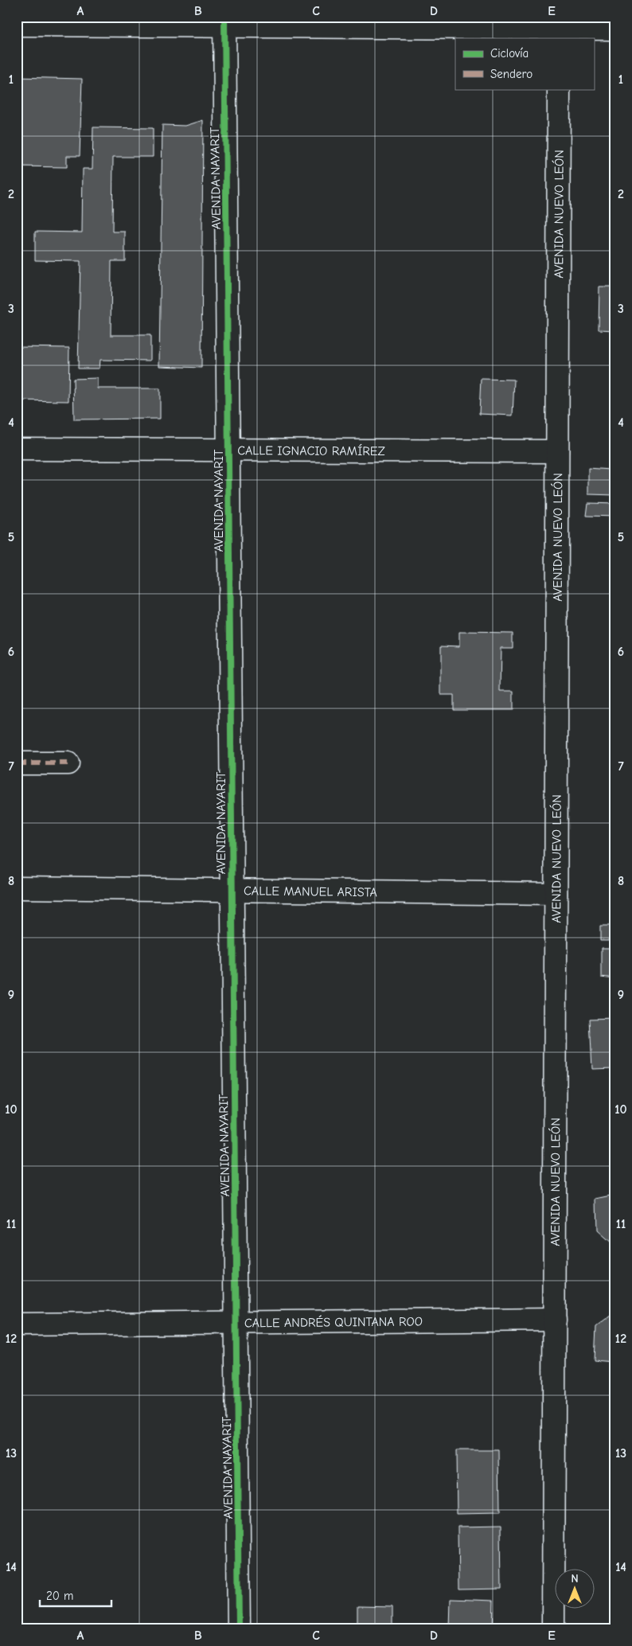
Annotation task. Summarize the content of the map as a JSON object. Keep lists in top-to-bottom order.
{
  "streets": {
    "street": [
      "AVENIDA NAYARIT",
      "AVENIDA NUEVO LEÓN",
      "CALLE IGNACIO RAMÍREZ",
      "CALLE MANUEL ARISTA",
      "CALLE ANDRÉS QUINTANA ROO"
    ]
  },
  "crossings": [
    ["AVENIDA NAYARIT", "CALLE IGNACIO RAMÍREZ"],
    ["AVENIDA NAYARIT", "CALLE MANUEL ARISTA"],
    ["AVENIDA NAYARIT", "CALLE ANDRÉS QUINTANA ROO"],
    ["AVENIDA NUEVO LEÓN", "CALLE IGNACIO RAMÍREZ"],
    ["AVENIDA NUEVO LEÓN", "CALLE MANUEL ARISTA"],
    ["AVENIDA NUEVO LEÓN", "CALLE ANDRÉS QUINTANA ROO"]
  ],
  "legend": ["Ciclovía", "Sendero"],
  "scale_bar": "20 m",
  "north": "top",
  "grid": {
    "columns": [
      "A",
      "B",
      "C",
      "D",
      "E"
    ],
    "rows": [
      "1",
      "2",
      "3",
      "4",
      "5",
      "6",
      "7",
      "8",
      "9",
      "10",
      "11",
      "12",
      "13",
      "14"
    ]
  }
}
